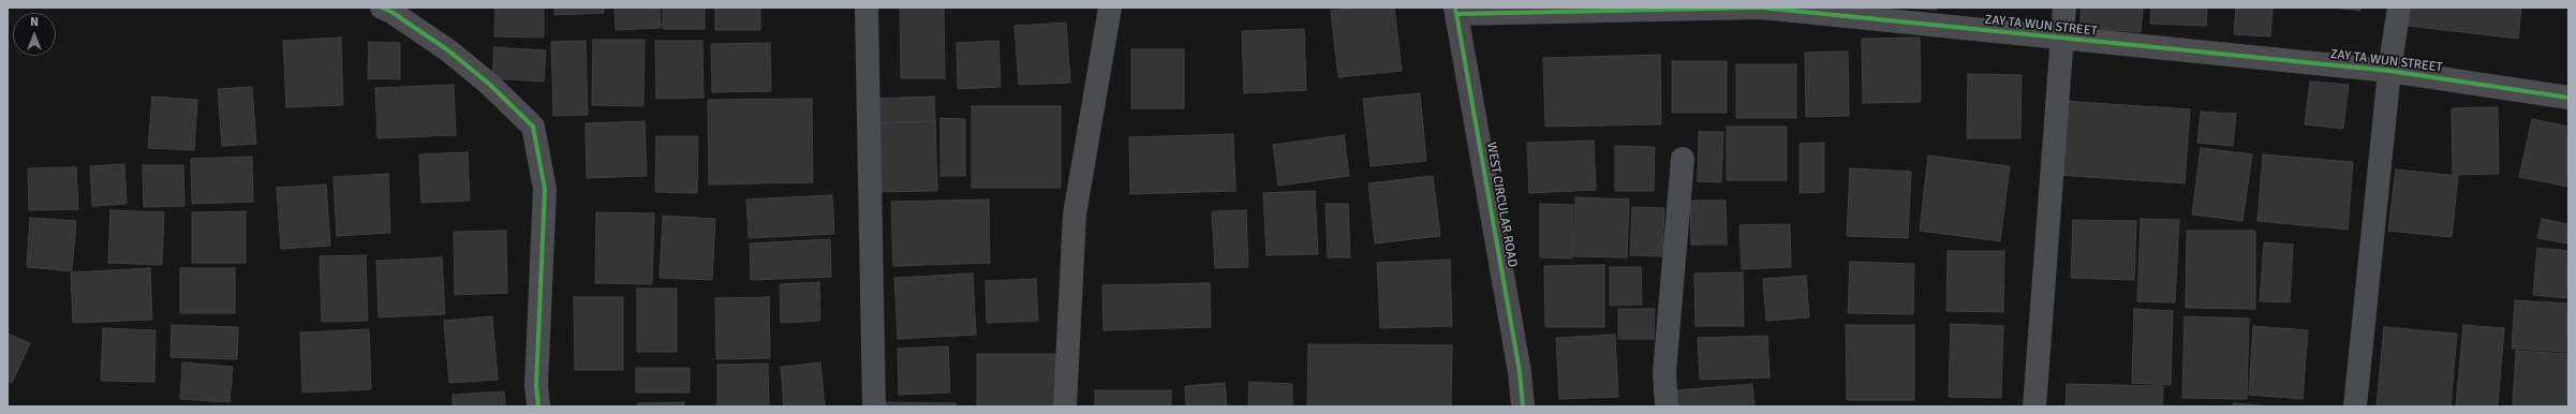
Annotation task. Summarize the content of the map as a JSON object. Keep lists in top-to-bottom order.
{
  "streets": {
    "street": ["ZAY TA WUN STREET", "WEST CIRCULAR ROAD"]
  },
  "crossings": [
    ["ZAY TA WUN STREET", "WEST CIRCULAR ROAD"]
  ],
  "north": "top"
}
